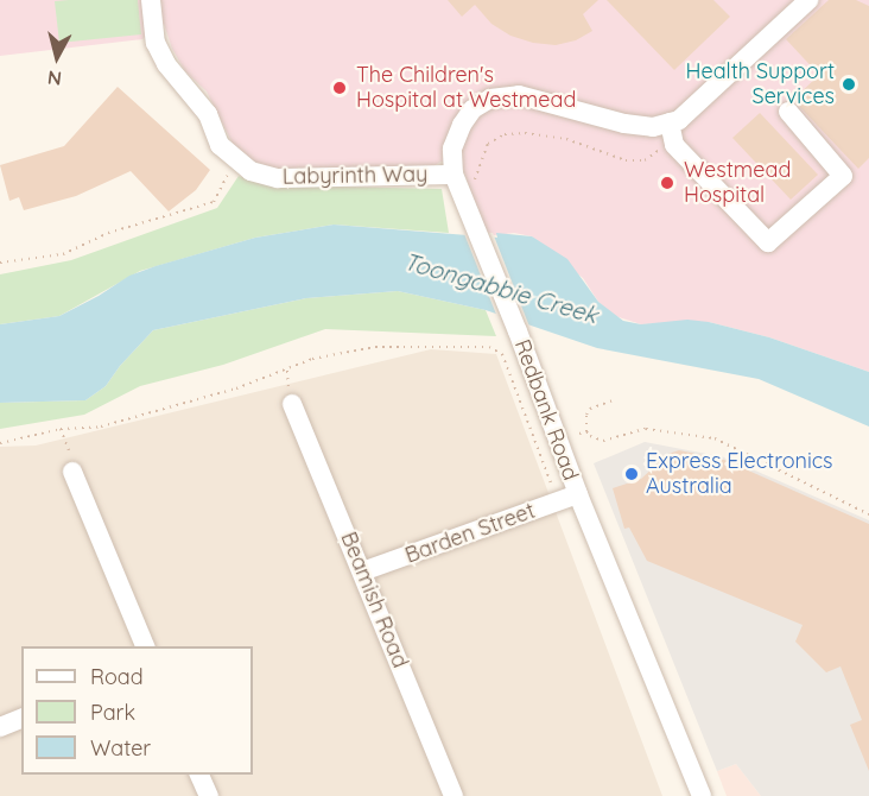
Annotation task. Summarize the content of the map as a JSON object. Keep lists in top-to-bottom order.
{
  "streets": {
    "street": [
      "Labyrinth Way",
      "Redbank Road",
      "Barden Street",
      "Beamish Road"
    ]
  },
  "crossings": [
    ["Labyrinth Way", "Redbank Road"],
    ["Redbank Road", "Barden Street"],
    ["Barden Street", "Beamish Road"]
  ],
  "water": ["Toongabbie Creek"],
  "places": [
    "Health Support Services",
    "The Children's Hospital at Westmead",
    "Westmead Hospital",
    "Express Electronics Australia"
  ],
  "legend": ["Road", "Park", "Water"],
  "north": "bottom"
}
